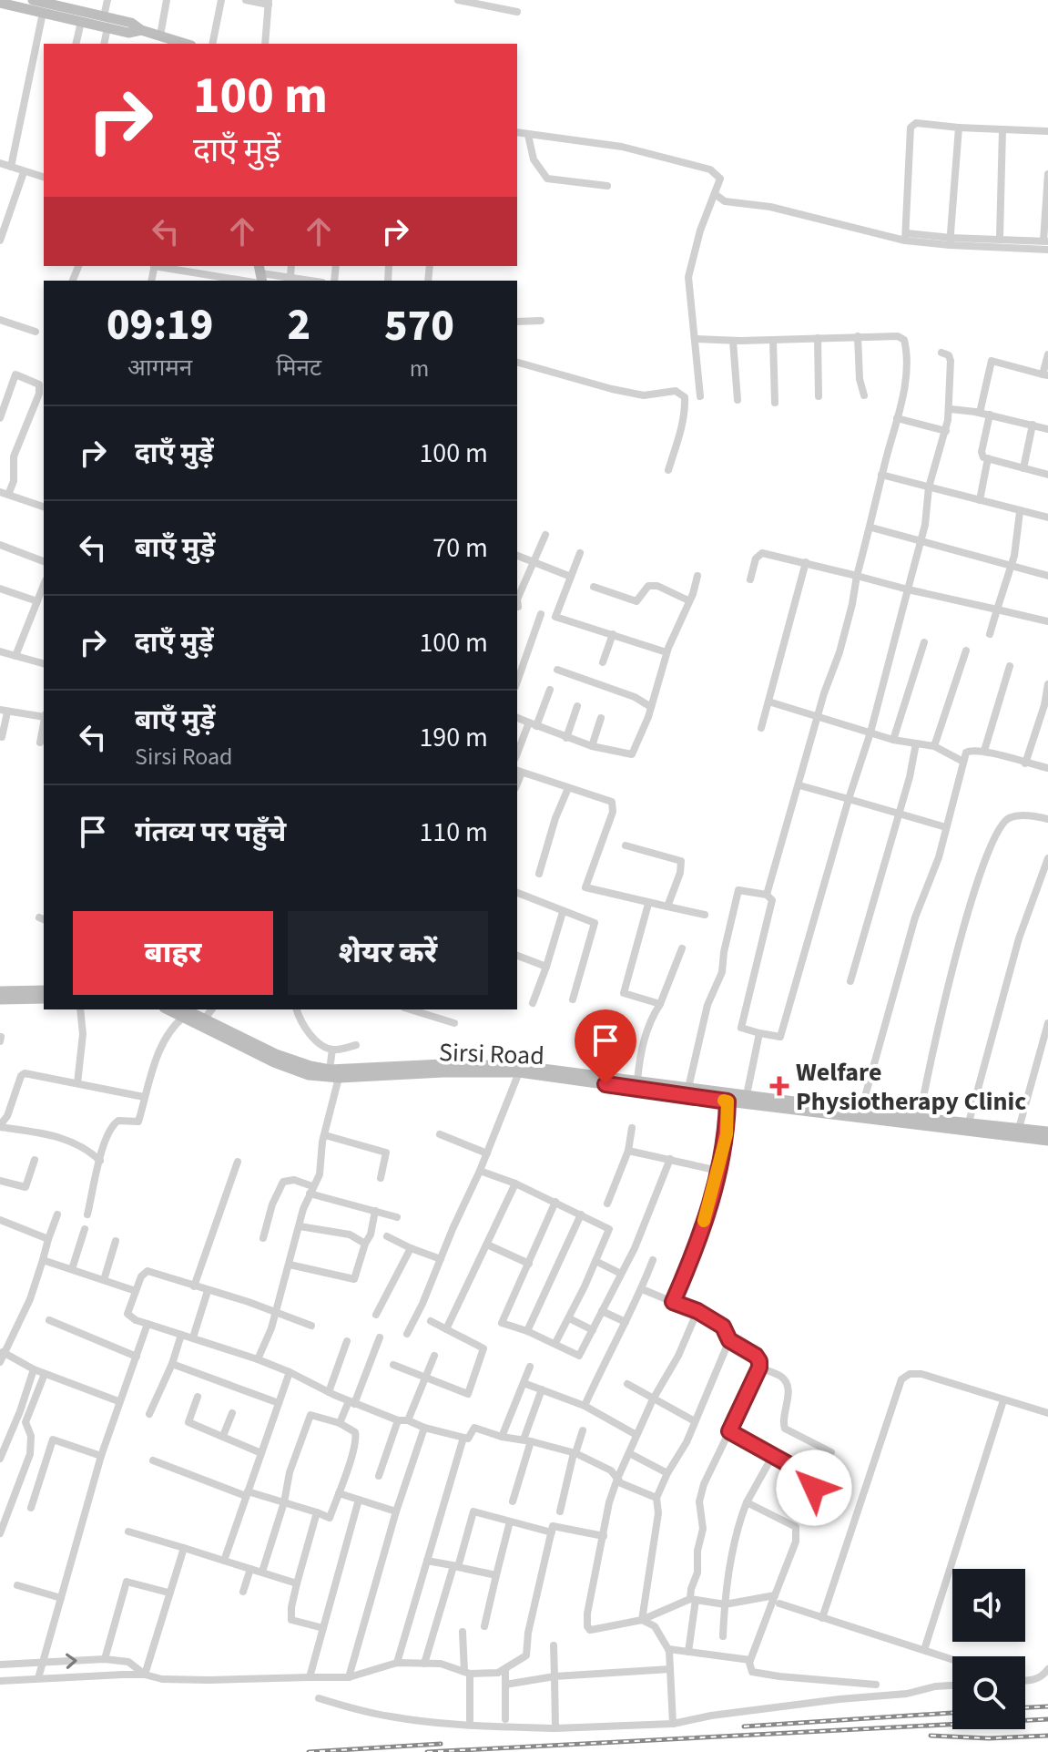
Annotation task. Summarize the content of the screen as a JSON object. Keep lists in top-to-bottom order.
{
  "streets": {
    "main road": ["Sirsi Road"]
  },
  "places": {
    "health": ["Welfare Physiotherapy Clinic"]
  },
  "page": {
    "turn": ["100 m", "दाएँ मुड़ें"],
    "eta": [
      "09:19",
      "आगमन",
      "2",
      "मिनट",
      "570",
      "m"
    ],
    "list": [
      {
        "name": "दाएँ मुड़ें",
        "value": "100 m"
      },
      {
        "name": "बाएँ मुड़ें",
        "value": "70 m"
      },
      {
        "name": "दाएँ मुड़ें",
        "value": "100 m"
      },
      {
        "name": "बाएँ मुड़ें",
        "note": "Sirsi Road",
        "value": "190 m"
      },
      {
        "name": "गंतव्य पर पहुँचे",
        "value": "110 m"
      }
    ],
    "buttons": ["बाहर", "शेयर करें"]
  }
}
